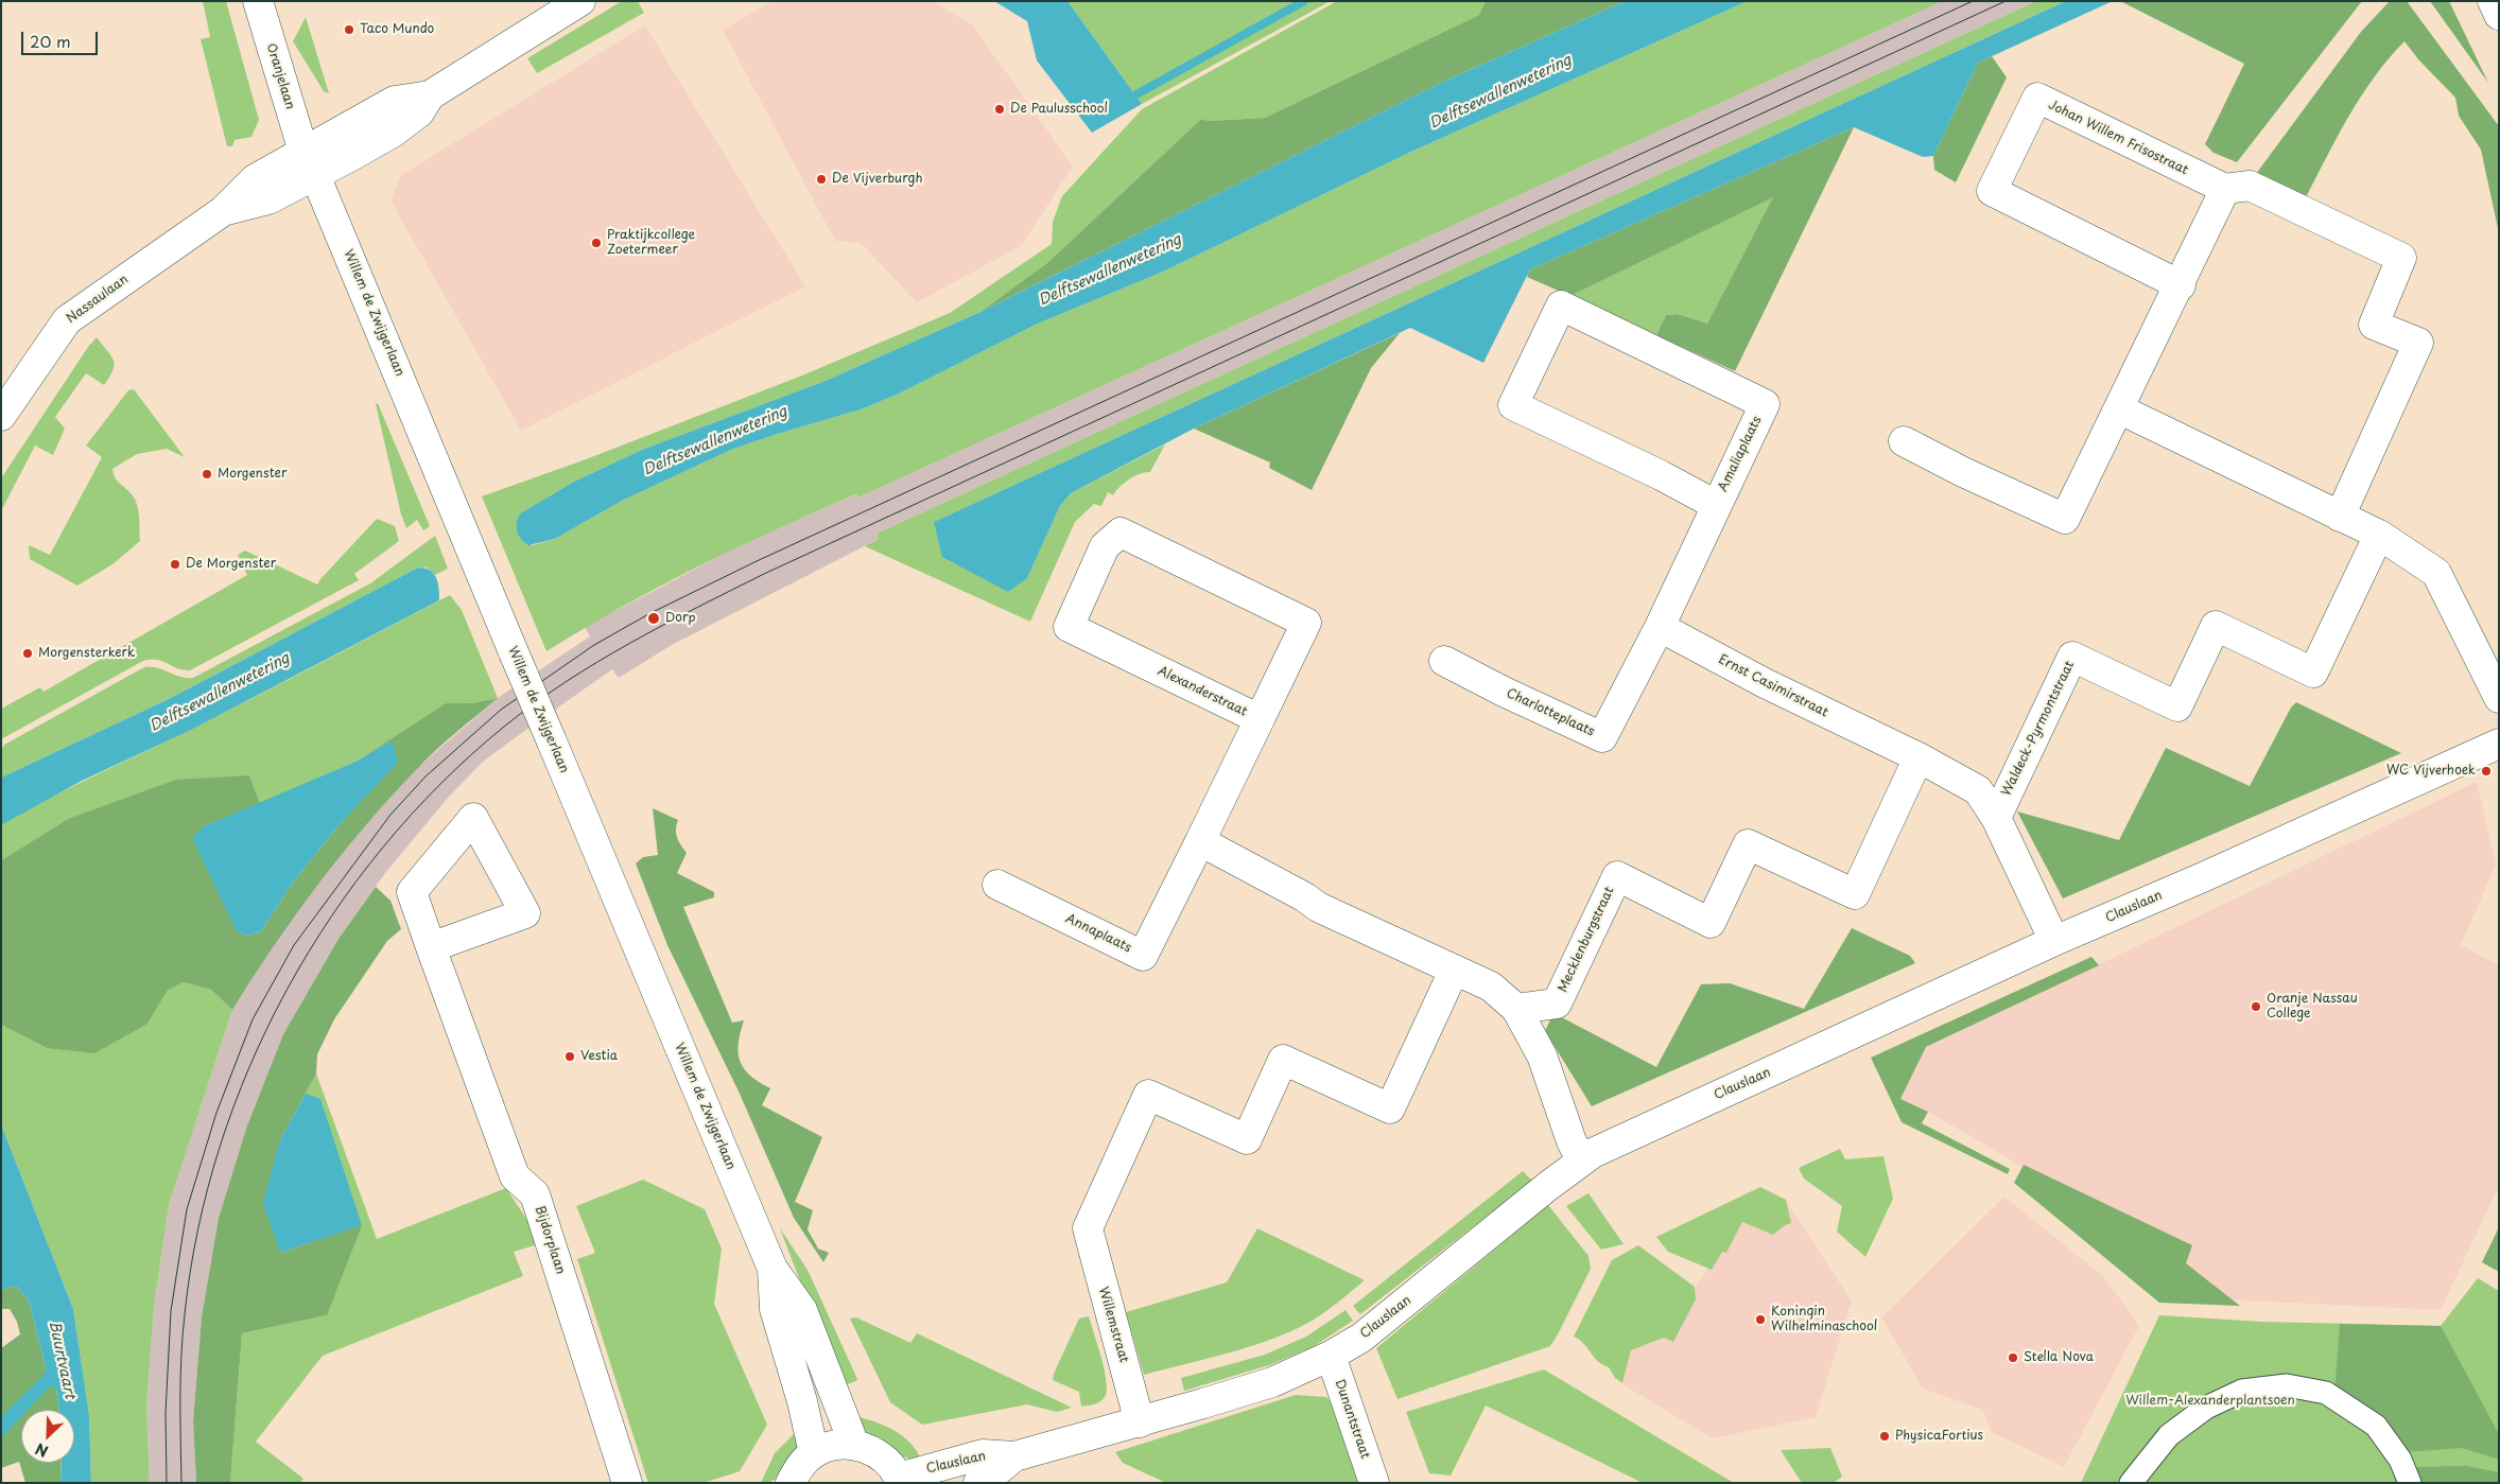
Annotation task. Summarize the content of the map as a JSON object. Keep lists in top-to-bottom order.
{
  "streets": {
    "street": [
      "Oranjelaan",
      "Johan Willem Frisostraat",
      "Nassaulaan",
      "Willem de Zwijgerlaan",
      "Amaliaplaats",
      "Ernst Casimirstraat",
      "Alexanderstraat",
      "Charlotteplaats",
      "Waldeck-Pyrmontstraat",
      "Clauslaan",
      "Annaplaats",
      "Mecklenburgstraat",
      "Bijdorplaan",
      "Willemstraat",
      "Dunantstraat"
    ]
  },
  "crossings": [
    ["Oranjelaan", "Nassaulaan"],
    ["Oranjelaan", "Willem de Zwijgerlaan"],
    ["Nassaulaan", "Willem de Zwijgerlaan"],
    ["Ernst Casimirstraat", "Charlotteplaats"],
    ["Ernst Casimirstraat", "Waldeck-Pyrmontstraat"],
    ["Ernst Casimirstraat", "Clauslaan"],
    ["Ernst Casimirstraat", "Mecklenburgstraat"],
    ["Alexanderstraat", "Annaplaats"],
    ["Clauslaan", "Willemstraat"],
    ["Clauslaan", "Dunantstraat"]
  ],
  "water": ["Delftsewallenwetering", "Buurtvaart"],
  "parks": ["Willem-Alexanderplantsoen"],
  "places": [
    "Taco Mundo",
    "De Paulusschool",
    "De Vijverburgh",
    "Praktijkcollege Zoetermeer",
    "Morgenster",
    "De Morgenster",
    "Dorp",
    "Morgensterkerk",
    "WC Vijverhoek",
    "Oranje Nassau College",
    "Vestia",
    "Koningin Wilhelminaschool",
    "Stella Nova",
    "PhysicaFortius"
  ],
  "scale_bar": "20 m",
  "north": "bottom left"
}
